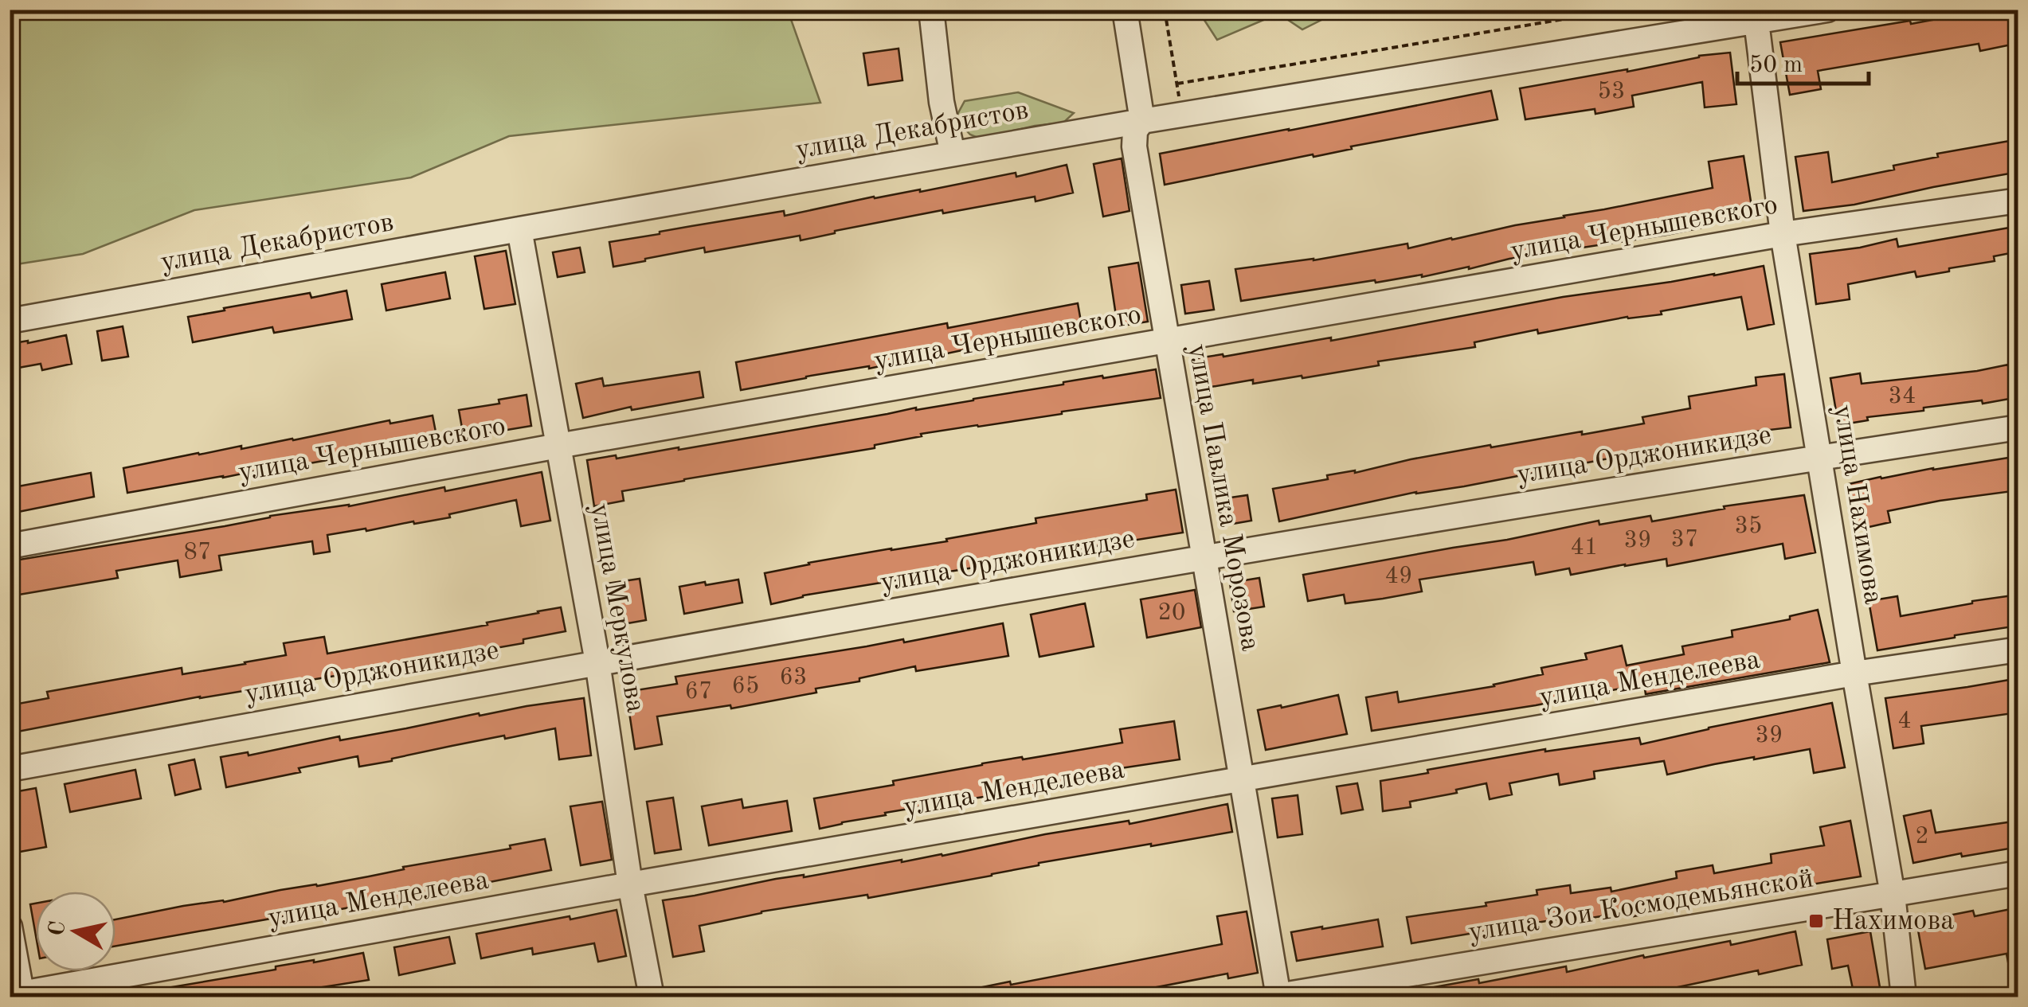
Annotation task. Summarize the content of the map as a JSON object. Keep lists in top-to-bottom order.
{
  "streets": {
    "street": [
      "улица Декабристов",
      "улица Чернышевского",
      "улица Орджоникидзе",
      "улица Павлика Морозова",
      "улица Нахимова",
      "улица Меркулова",
      "улица Менделеева",
      "улица Зои Космодемьянской"
    ]
  },
  "crossings": [
    ["улица Декабристов", "улица Павлика Морозова"],
    ["улица Декабристов", "улица Нахимова"],
    ["улица Декабристов", "улица Меркулова"],
    ["улица Чернышевского", "улица Павлика Морозова"],
    ["улица Чернышевского", "улица Нахимова"],
    ["улица Чернышевского", "улица Меркулова"],
    ["улица Орджоникидзе", "улица Павлика Морозова"],
    ["улица Орджоникидзе", "улица Нахимова"],
    ["улица Орджоникидзе", "улица Меркулова"],
    ["улица Павлика Морозова", "улица Менделеева"],
    ["улица Павлика Морозова", "улица Зои Космодемьянской"],
    ["улица Нахимова", "улица Менделеева"],
    ["улица Нахимова", "улица Зои Космодемьянской"],
    ["улица Меркулова", "улица Менделеева"]
  ],
  "places": {
    "transit": ["Нахимова"]
  },
  "house_numbers": [
    "53",
    "34",
    "35",
    "37",
    "39",
    "41",
    "87",
    "49",
    "20",
    "63",
    "65",
    "67",
    "4",
    "39",
    "2"
  ],
  "scale_bar": "50 m",
  "north": "left"
}
